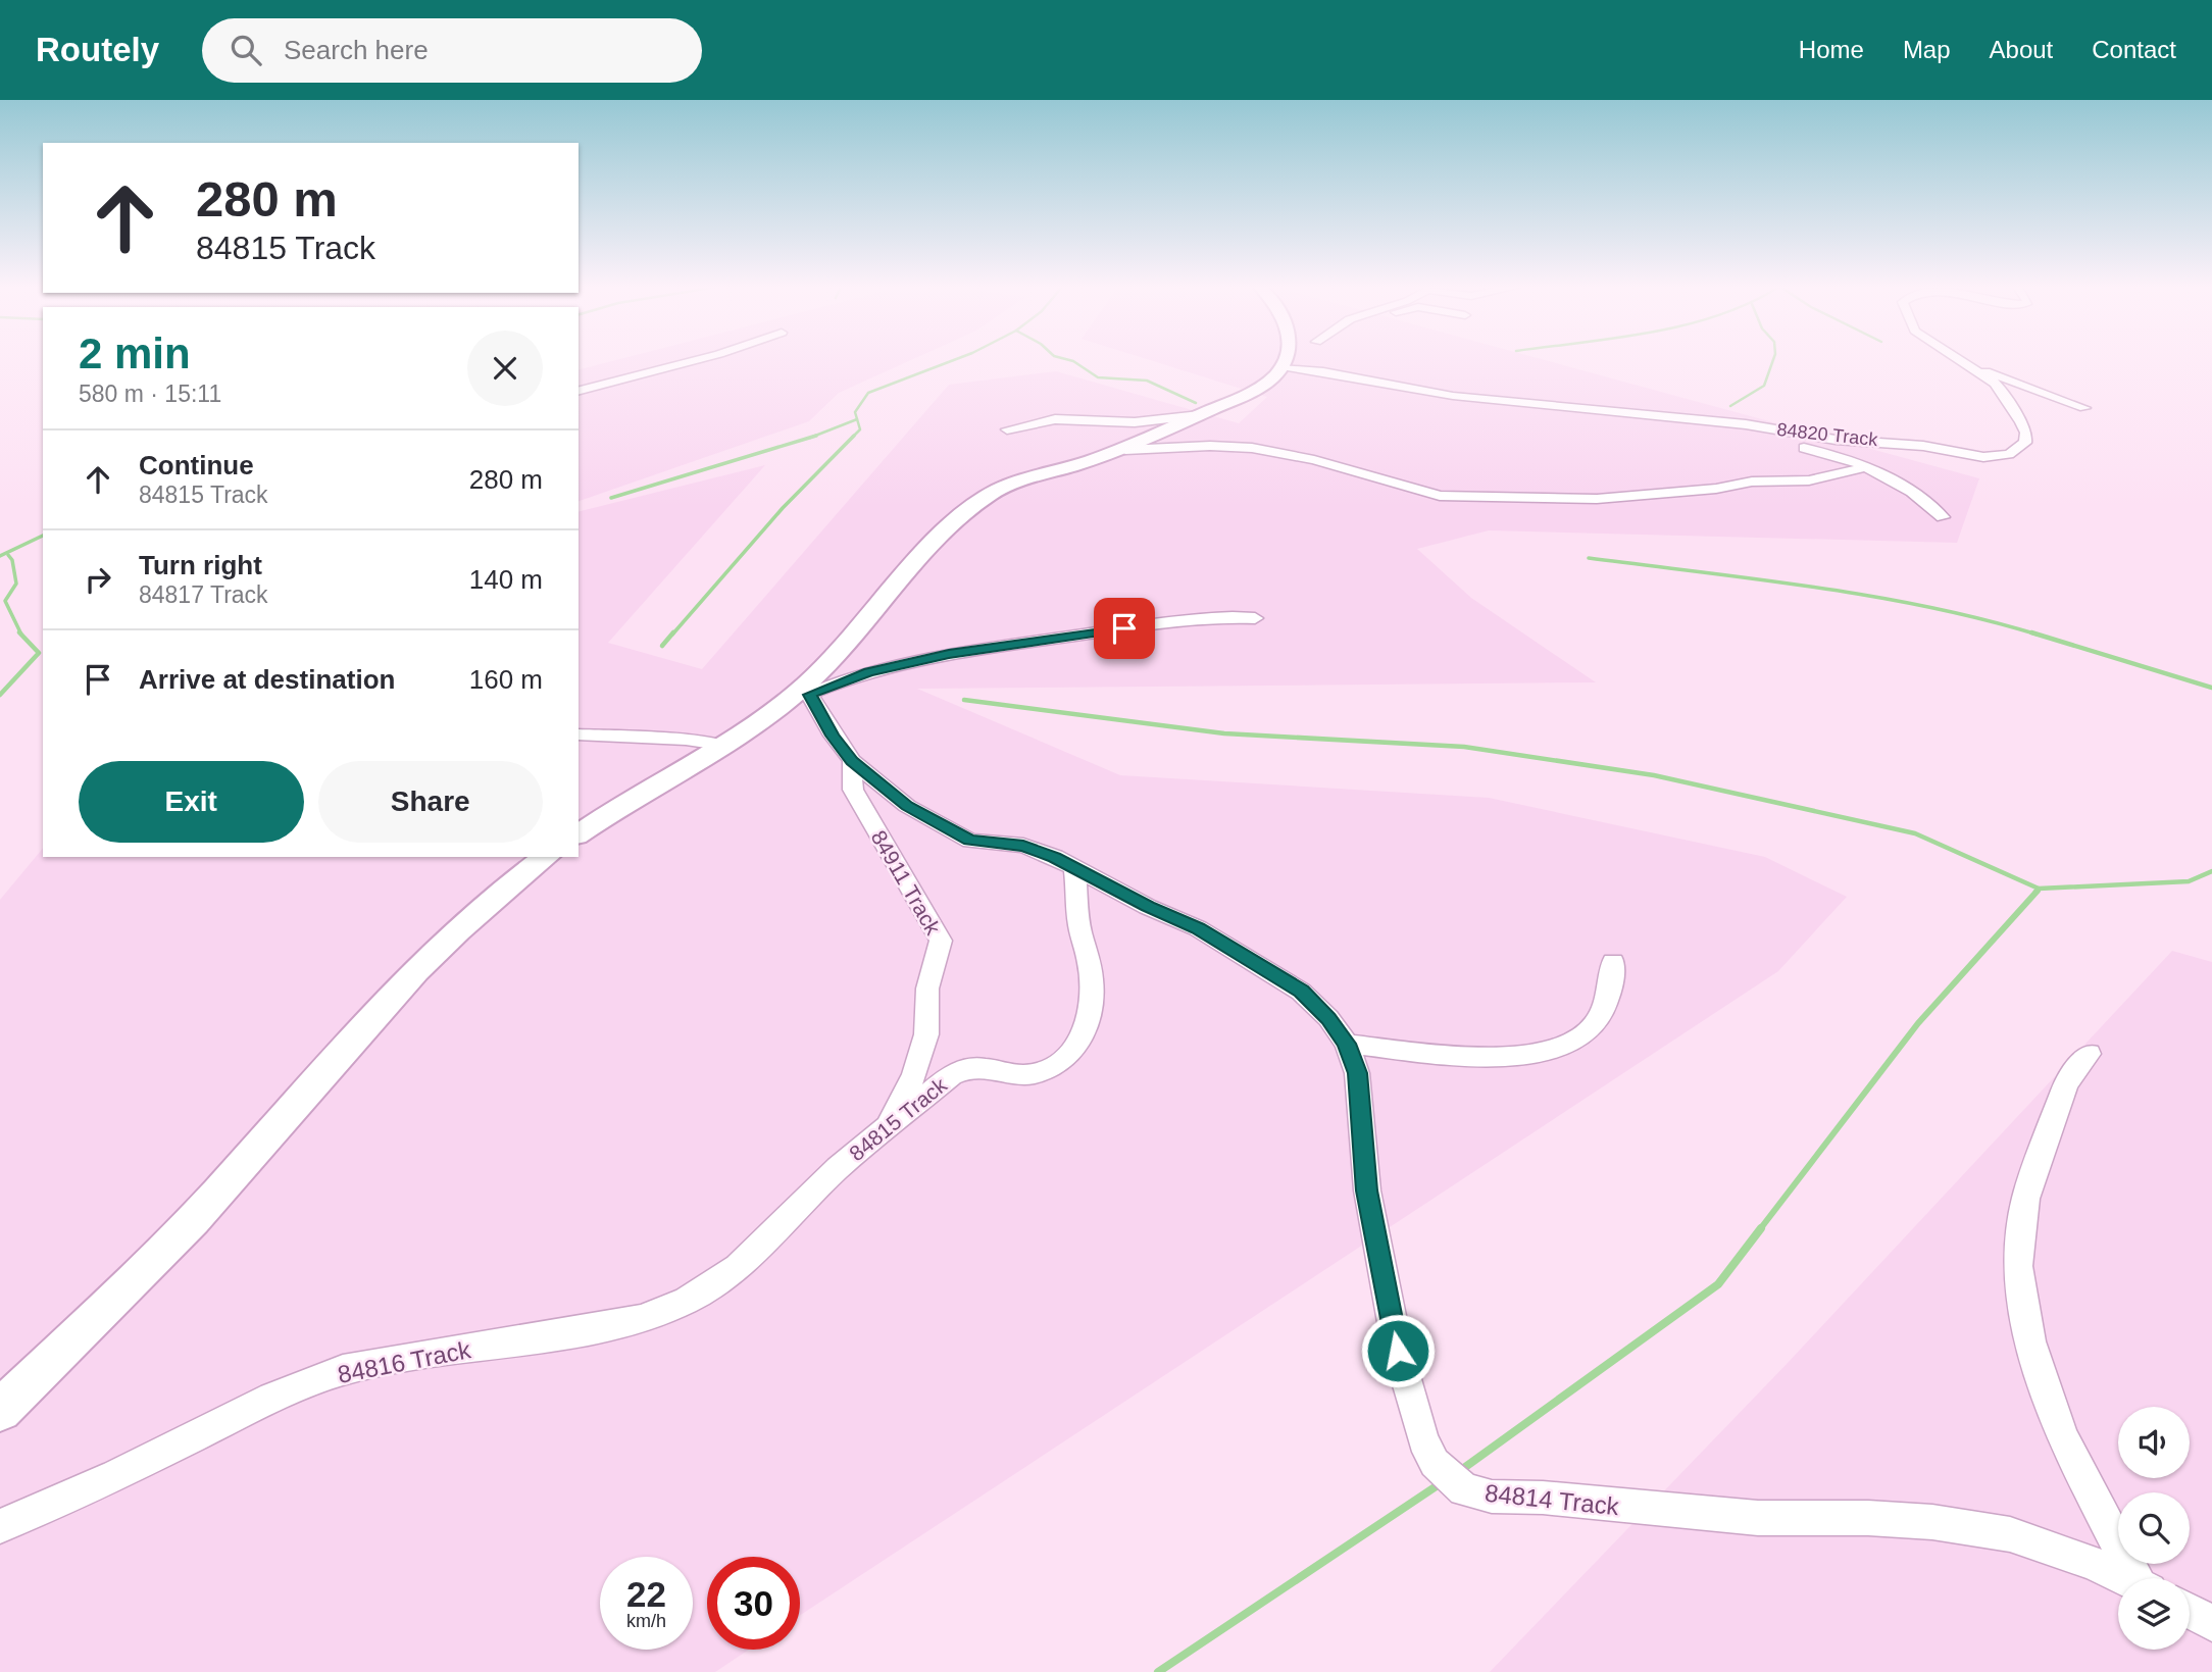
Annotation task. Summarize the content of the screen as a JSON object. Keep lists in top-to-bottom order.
{
  "streets": {
    "street": [
      "84820 Track",
      "84911 Track",
      "84815 Track",
      "84816 Track",
      "84814 Track"
    ]
  },
  "crossings": [
    ["84911 Track", "84815 Track"],
    ["84911 Track", "84814 Track"],
    ["84815 Track", "84816 Track"],
    ["84815 Track", "84814 Track"]
  ],
  "page": {
    "header": "Routely",
    "search": "Search here",
    "nav": [
      "Home",
      "Map",
      "About",
      "Contact"
    ],
    "turn": ["280 m", "84815 Track"],
    "heading": ["2 min", "580 m · 15:11"],
    "list": [
      {
        "name": "Continue",
        "note": "84815 Track",
        "value": "280 m"
      },
      {
        "name": "Turn right",
        "note": "84817 Track",
        "value": "140 m"
      },
      {
        "name": "Arrive at destination",
        "value": "160 m"
      }
    ],
    "buttons": ["Exit", "Share"],
    "speed": "22 km/h",
    "limit": "30"
  }
}
